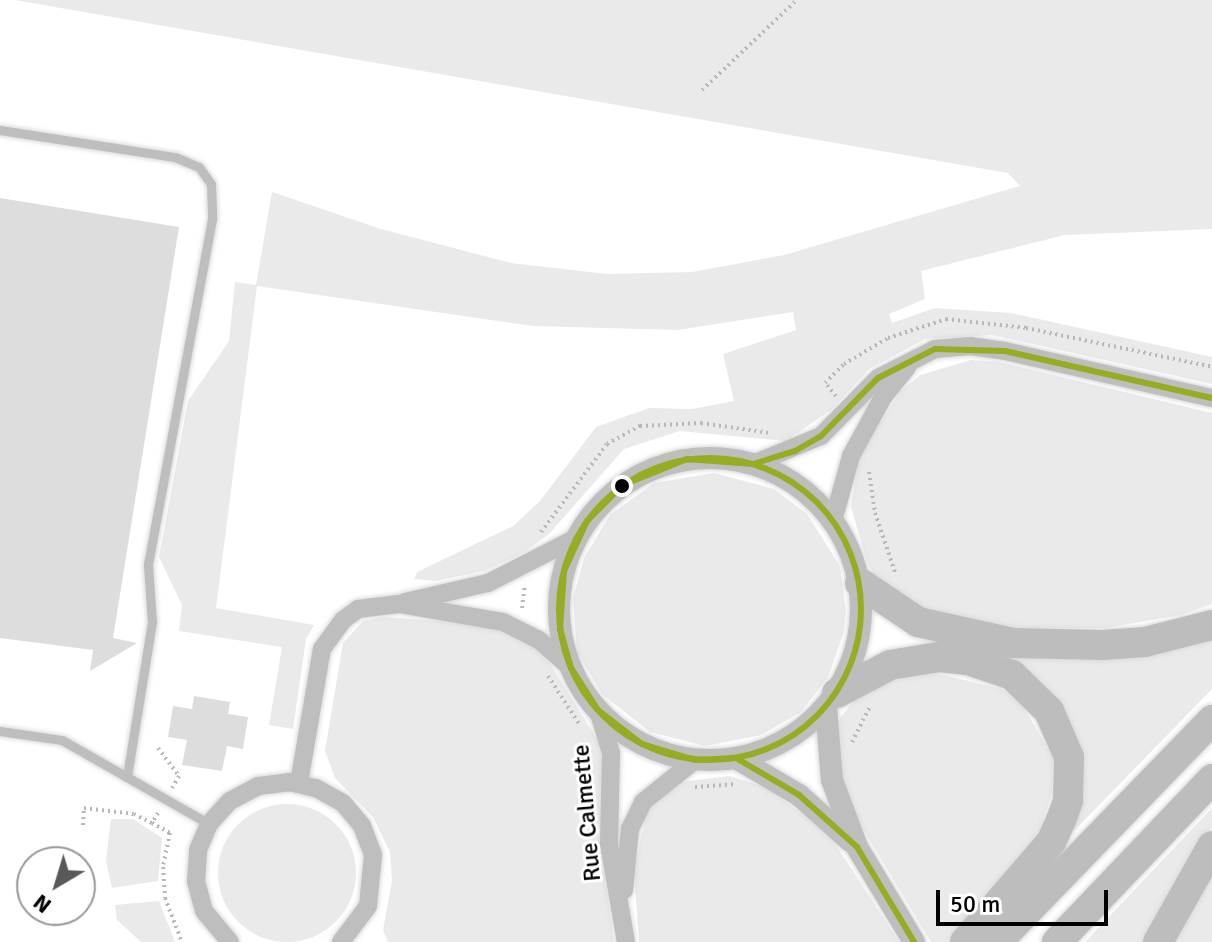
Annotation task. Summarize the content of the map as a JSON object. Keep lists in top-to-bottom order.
{
  "streets": {
    "street": ["Rue Calmette"]
  },
  "scale_bar": "50 m",
  "north": "bottom left"
}
